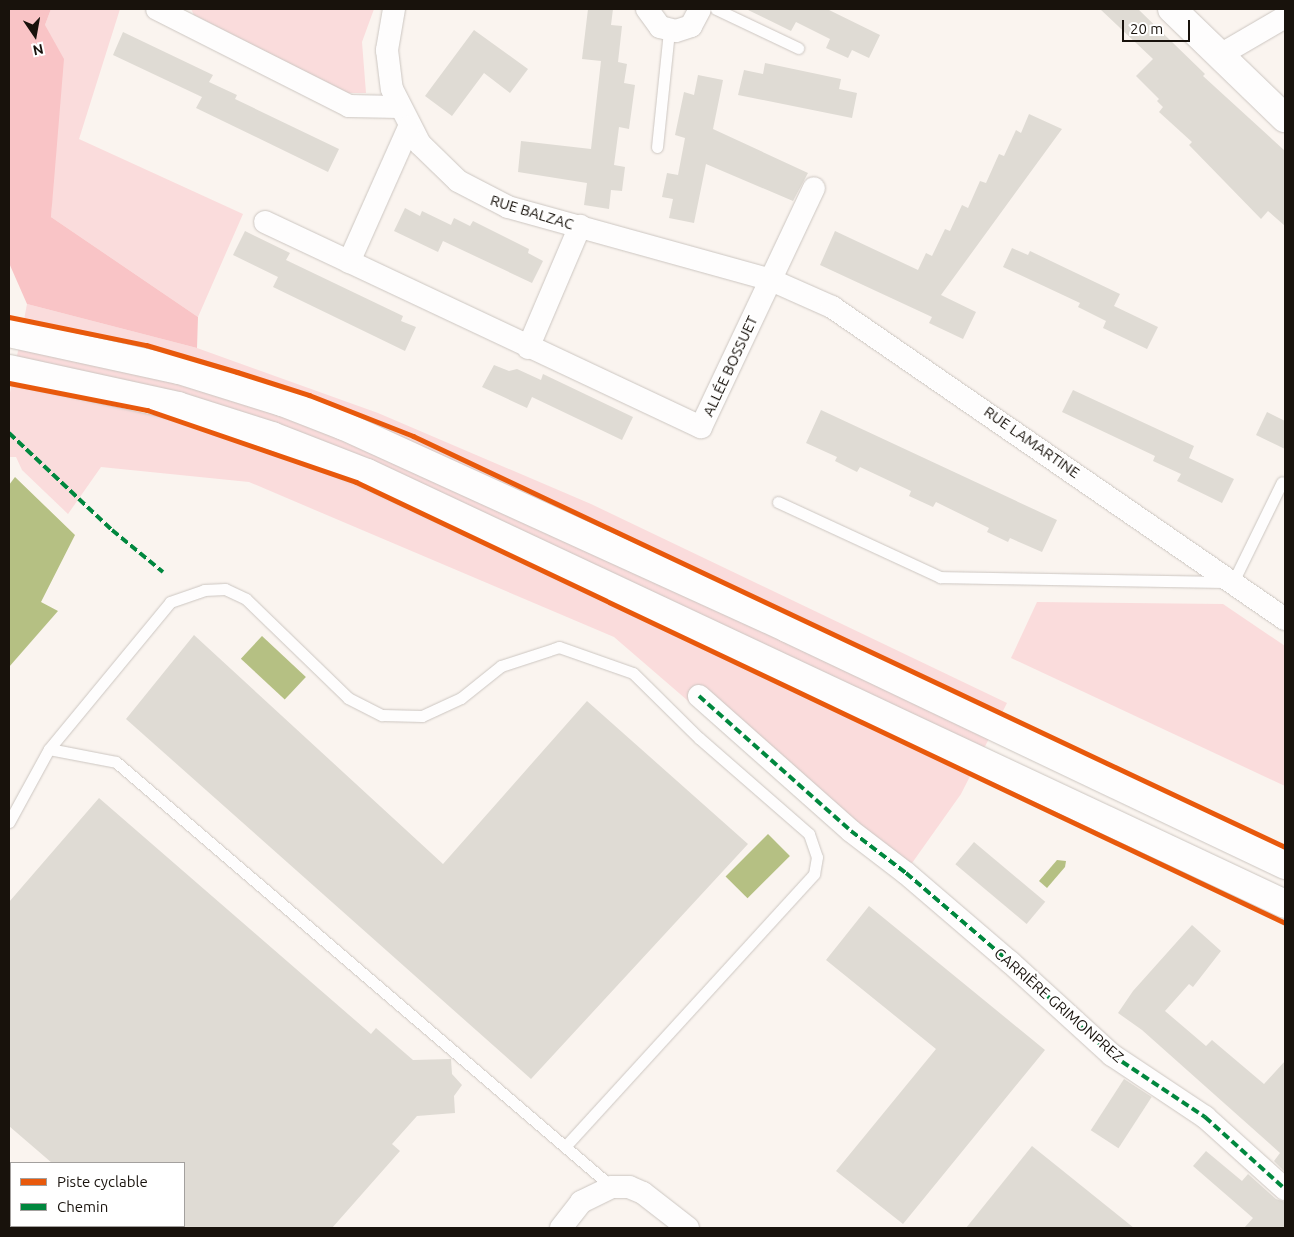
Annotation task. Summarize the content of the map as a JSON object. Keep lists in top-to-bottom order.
{
  "streets": {
    "street": [
      "RUE BALZAC",
      "ALLÉE BOSSUET",
      "RUE LAMARTINE",
      "CARRIÈRE GRIMONPREZ"
    ]
  },
  "crossings": [
    ["RUE BALZAC", "ALLÉE BOSSUET"],
    ["RUE BALZAC", "RUE LAMARTINE"],
    ["ALLÉE BOSSUET", "RUE LAMARTINE"]
  ],
  "legend": ["Piste cyclable", "Chemin"],
  "scale_bar": "20 m",
  "north": "bottom"
}
